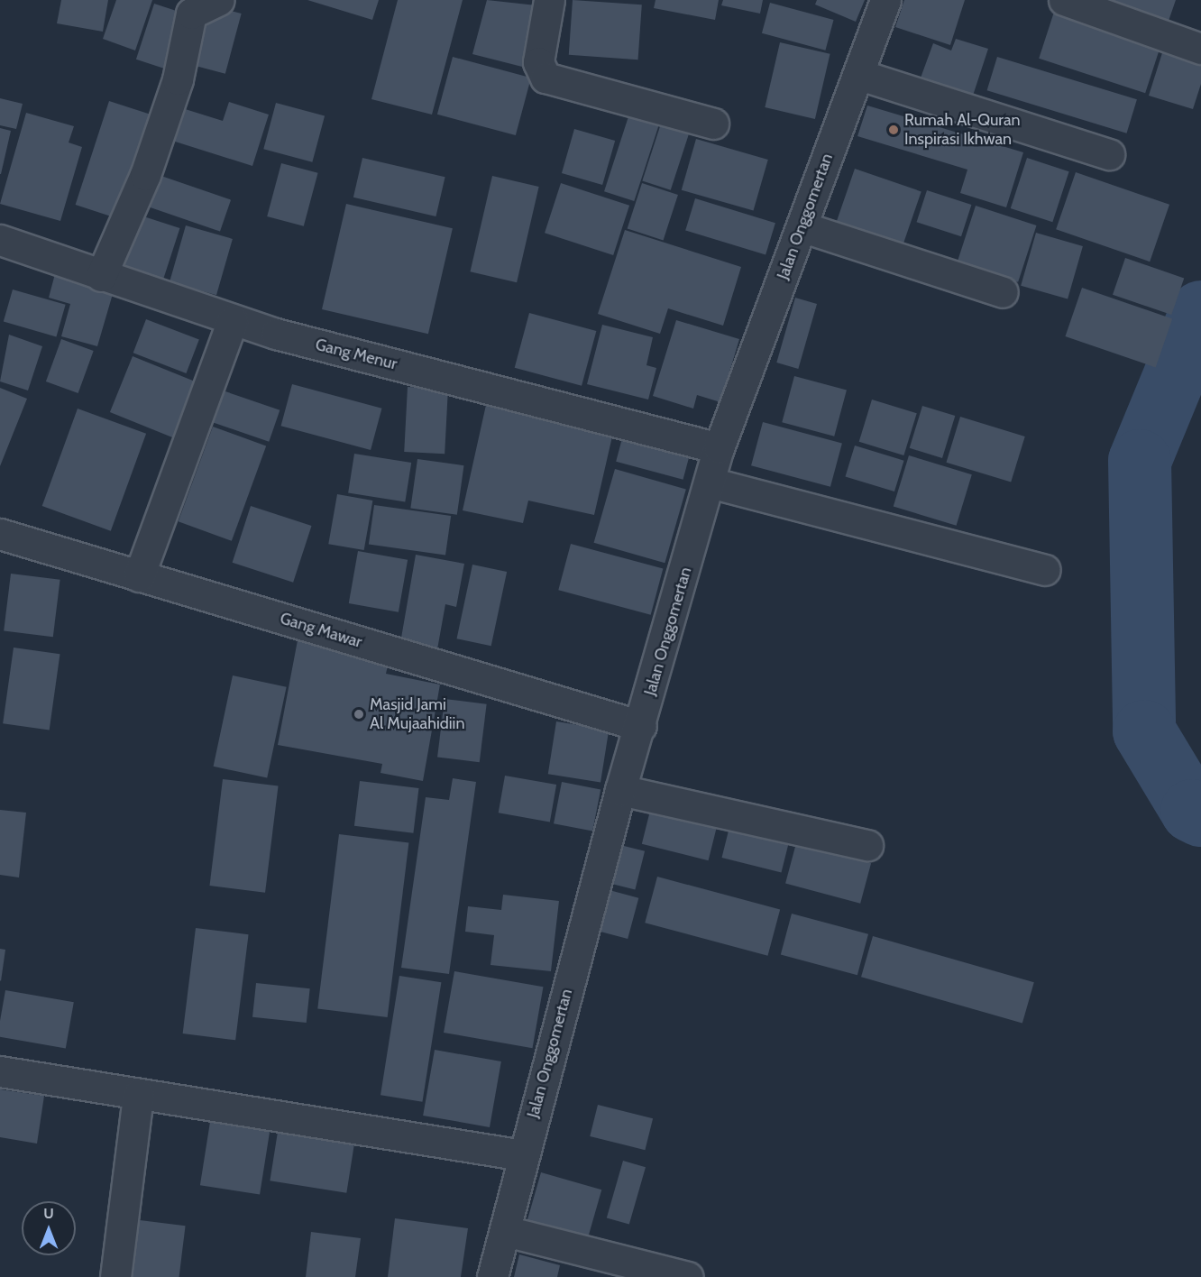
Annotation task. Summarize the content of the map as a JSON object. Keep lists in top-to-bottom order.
{
  "streets": {
    "street": ["Jalan Onggomertan", "Gang Menur", "Gang Mawar"]
  },
  "crossings": [
    ["Jalan Onggomertan", "Gang Menur"],
    ["Jalan Onggomertan", "Gang Mawar"]
  ],
  "places": ["Rumah Al-Quran Inspirasi Ikhwan", "Masjid Jami Al Mujaahidiin"],
  "north": "top"
}
